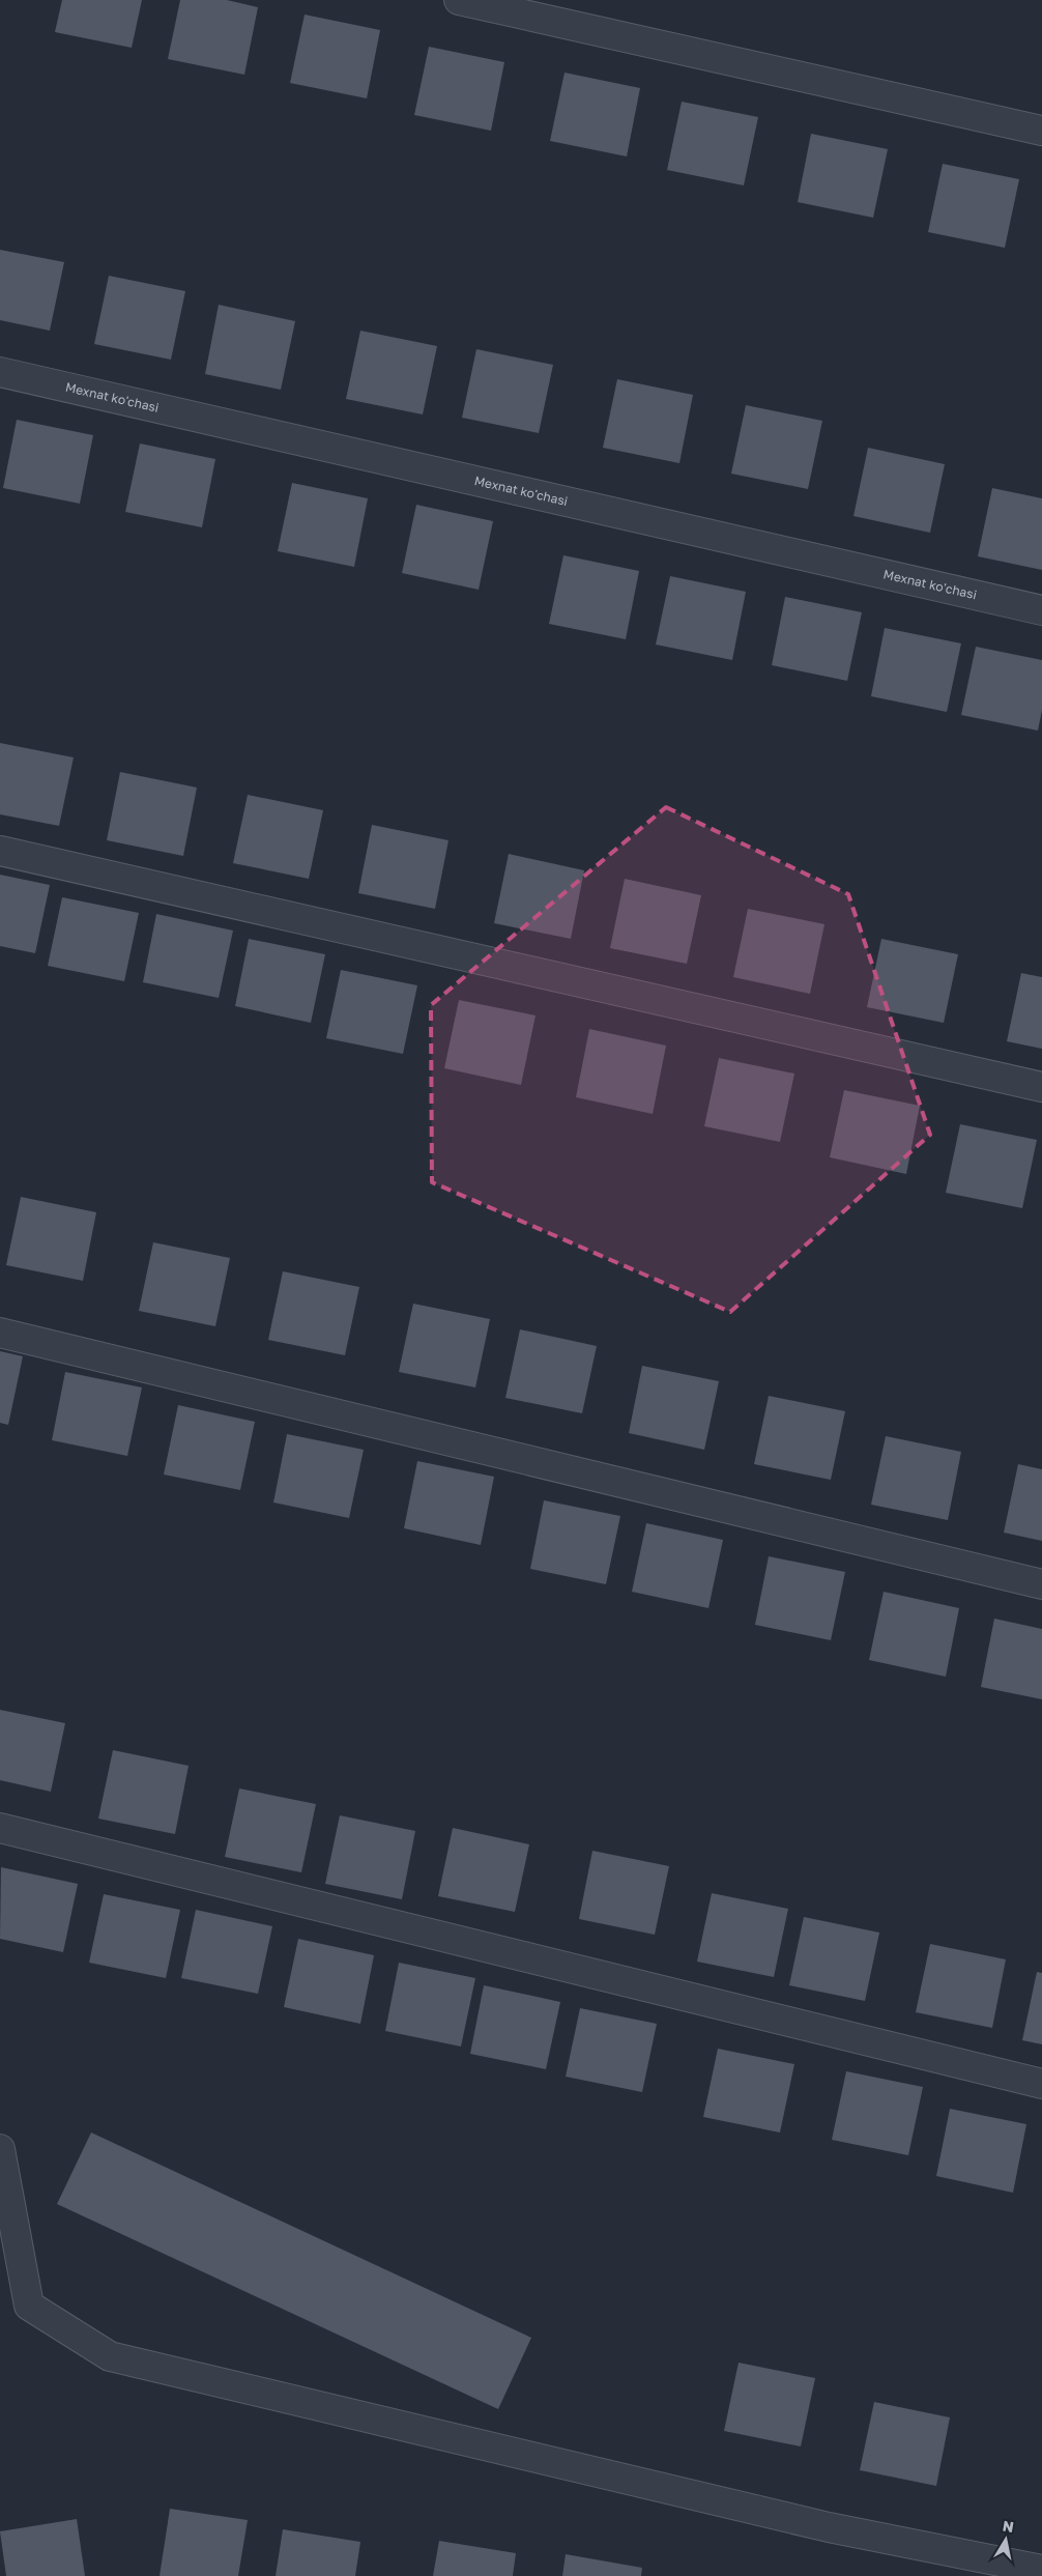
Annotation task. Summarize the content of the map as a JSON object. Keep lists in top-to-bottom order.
{
  "streets": {
    "street": ["Mexnat ko'chasi"]
  },
  "north": "top"
}
